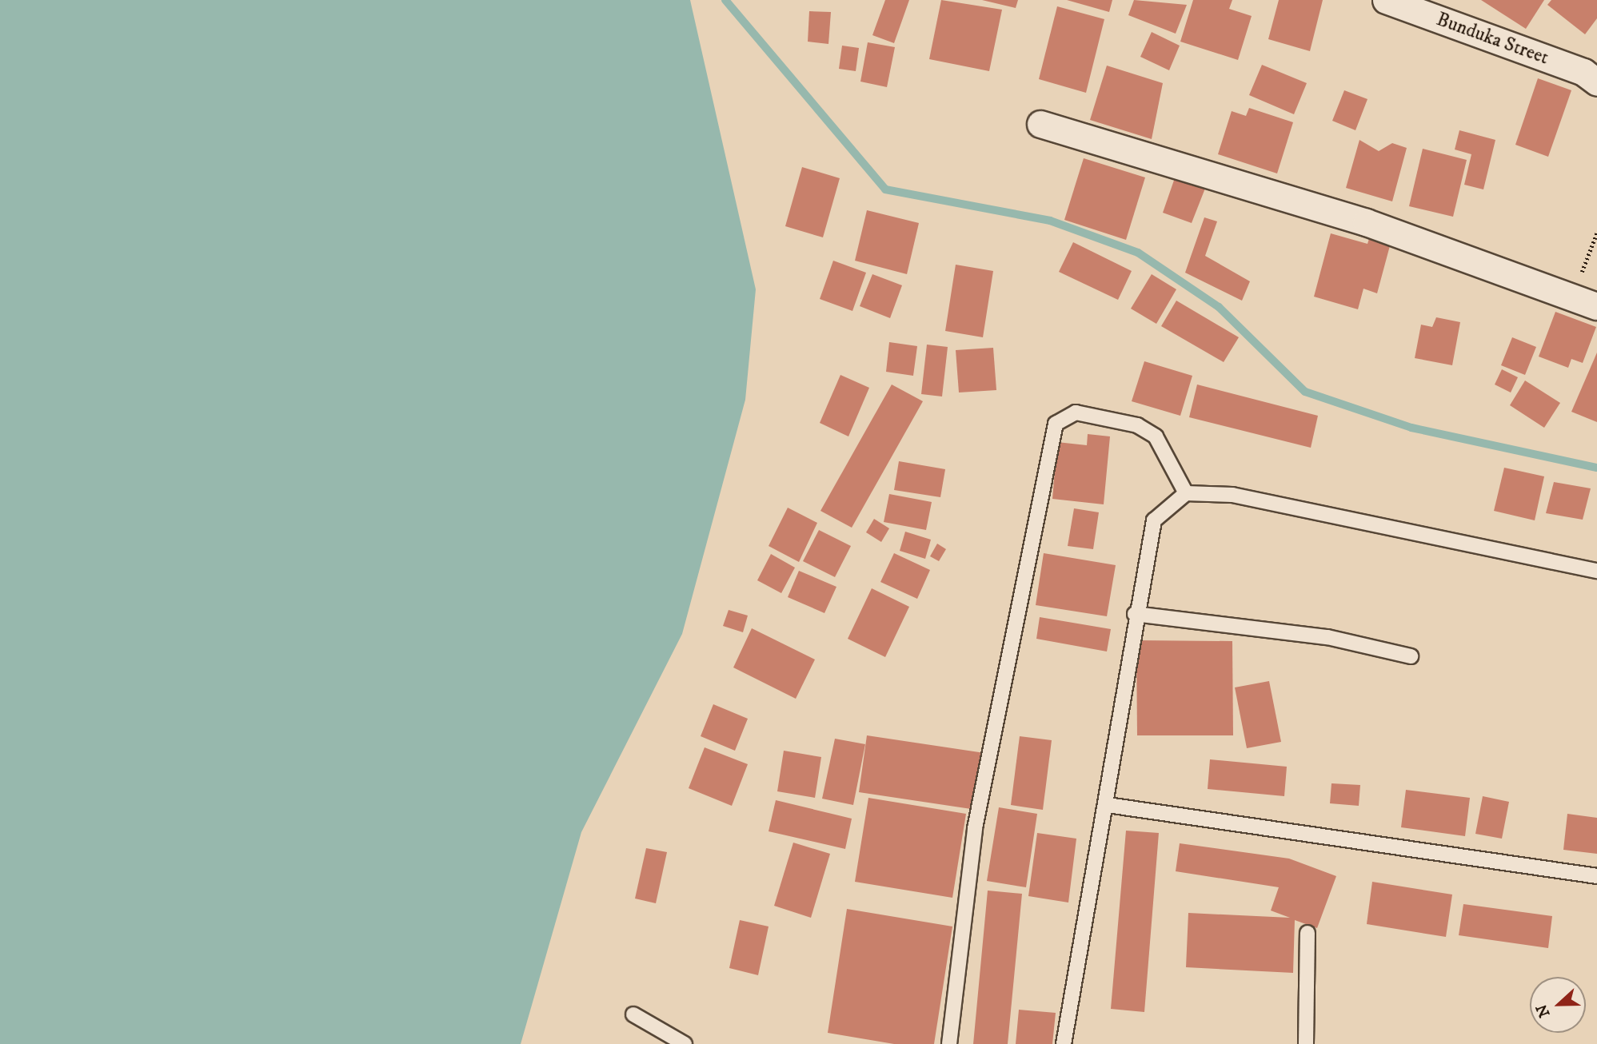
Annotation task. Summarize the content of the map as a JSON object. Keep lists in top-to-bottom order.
{
  "streets": {
    "street": ["Bunduka Street"]
  },
  "north": "left"
}
